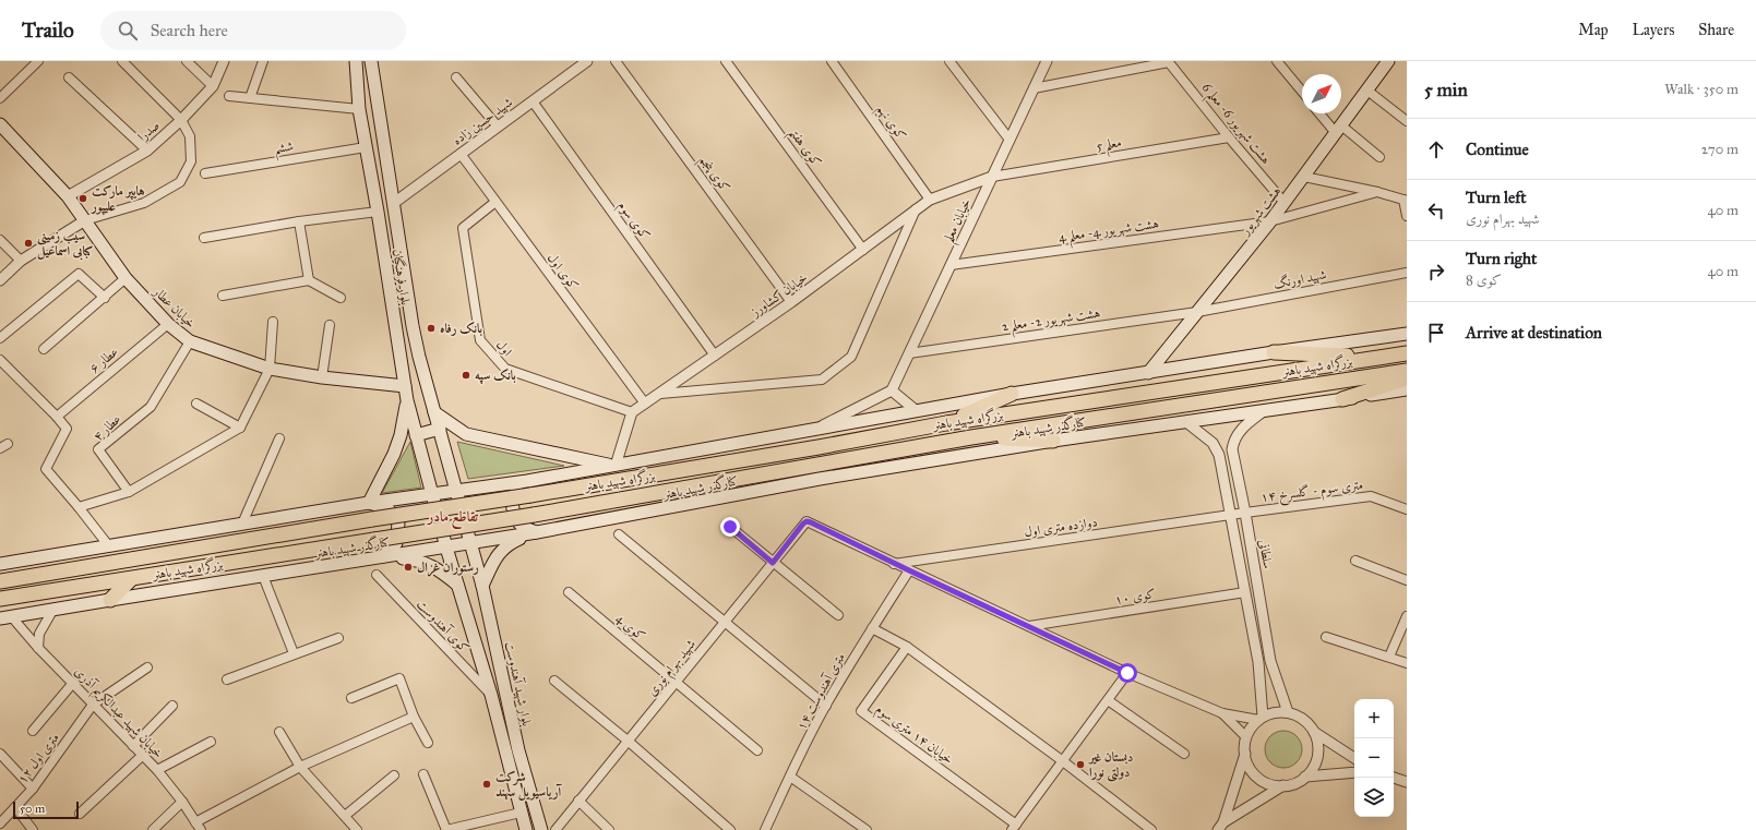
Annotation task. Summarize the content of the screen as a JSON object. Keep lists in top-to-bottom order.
{
  "streets": {
    "highway": ["بزرگراه شهید باهنر"],
    "main road": [
      "هشت شهریور",
      "بلوار فرهنگیان",
      "خیابان عطار",
      "کنارگذر شهید باهنر",
      "بلوار شهید آهندوست"
    ],
    "street": [
      "شهید حسین زاده",
      "کوی نهم",
      "هشت شهریور 6- معلم 6",
      "صدرا",
      "معلم 5",
      "ششم",
      "کوی هفتم",
      "کوی پنجم",
      "کوی سوم",
      "خیابان معلم",
      "هشت شهریور 4- معلم 4",
      "کوی اول",
      "شهید اورنگ",
      "خیابان کشاورز",
      "هشت شهریور 2- معلم 2",
      "اول",
      "عطار ۶",
      "عطار ۴",
      "۱۴ متری سوم - گلسرخ",
      "دوازده متری اول",
      "سلطانی",
      "کوی ۱۰",
      "کوی آهندوست",
      "کوی 4",
      "شهید بهرام نوری",
      "۱۴ متری آهندوست",
      "خیابان شهید عبدالکریم آذری",
      "خیابان ۱۴ متری سوم",
      "۱۲ متری اول"
    ]
  },
  "crossings": [
    ["شهید حسین زاده", "کوی سوم"],
    ["شهید حسین زاده", "کوی اول"],
    ["شهید حسین زاده", "بلوار فرهنگیان"],
    ["کوی نهم", "خیابان کشاورز"],
    ["هشت شهریور 6- معلم 6", "معلم 5"],
    ["هشت شهریور 6- معلم 6", "هشت شهریور"],
    ["صدرا", "خیابان عطار"],
    ["معلم 5", "خیابان معلم"],
    ["معلم 5", "خیابان کشاورز"],
    ["ششم", "بلوار فرهنگیان"],
    ["کوی هفتم", "خیابان کشاورز"],
    ["کوی پنجم", "خیابان کشاورز"],
    ["هشت شهریور", "هشت شهریور 4- معلم 4"],
    ["هشت شهریور", "شهید اورنگ"],
    ["هشت شهریور", "هشت شهریور 2- معلم 2"],
    ["کوی سوم", "خیابان کشاورز"],
    ["خیابان معلم", "هشت شهریور 4- معلم 4"],
    ["خیابان معلم", "خیابان کشاورز"],
    ["خیابان معلم", "هشت شهریور 2- معلم 2"],
    ["کوی اول", "خیابان کشاورز"],
    ["کوی اول", "اول"],
    ["بلوار فرهنگیان", "خیابان عطار"],
    ["بلوار فرهنگیان", "کنارگذر شهید باهنر"],
    ["بلوار فرهنگیان", "بلوار شهید آهندوست"],
    ["شهید اورنگ", "هشت شهریور 2- معلم 2"],
    ["خیابان کشاورز", "اول"],
    ["خیابان عطار", "عطار ۶"],
    ["خیابان عطار", "عطار ۴"],
    ["کنارگذر شهید باهنر", "سلطانی"],
    ["کنارگذر شهید باهنر", "بلوار شهید آهندوست"],
    ["کنارگذر شهید باهنر", "خیابان شهید عبدالکریم آذری"],
    ["۱۴ متری سوم - گلسرخ", "دوازده متری اول"],
    ["۱۴ متری سوم - گلسرخ", "سلطانی"],
    ["دوازده متری اول", "سلطانی"],
    ["دوازده متری اول", "شهید بهرام نوری"],
    ["سلطانی", "کوی ۱۰"],
    ["کوی 4", "شهید بهرام نوری"],
    ["خیابان شهید عبدالکریم آذری", "۱۲ متری اول"]
  ],
  "districts": ["تقاطع مادر"],
  "places": [
    "هایپر مارکت علیپور",
    "سیب زمینی کبابی اسماعیل",
    "بانک رفاه",
    "بانک سپه",
    "رستوران غزال",
    "دبستان غیر دولتی نورا",
    "شرکت آریاسیویل سهند"
  ],
  "scale_bar": "50 m",
  "north": "top right",
  "page": {
    "header": "Trailo",
    "search": "Search here",
    "nav": ["Map", "Layers", "Share"],
    "heading": ["5 min", "Walk · 350 m"],
    "list": [
      ["Continue", "270 m"],
      ["Turn left", "شهید بهرام نوری", "40 m"],
      ["Turn right", "کوی 8", "40 m"],
      "Arrive at destination"
    ],
    "map_buttons": ["+", "−"],
    "scale": "50 m"
  }
}
